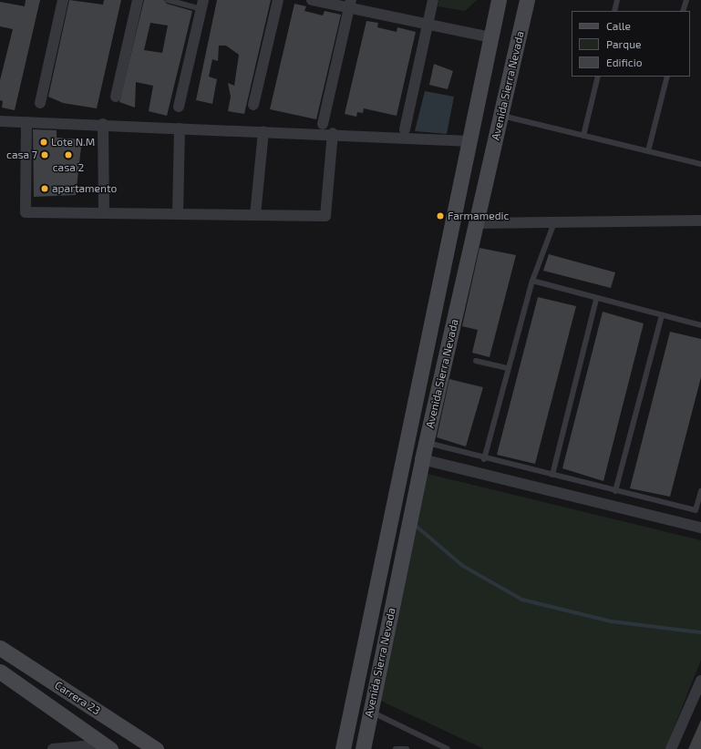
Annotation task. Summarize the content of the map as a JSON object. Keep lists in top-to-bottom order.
{
  "streets": {
    "main road": ["Avenida Sierra Nevada", "Carrera 23"]
  },
  "places": [
    "Lote N.M",
    "casa 7",
    "casa 2",
    "apartamento",
    "Farmamedic"
  ],
  "legend": ["Calle", "Parque", "Edificio"]
}
